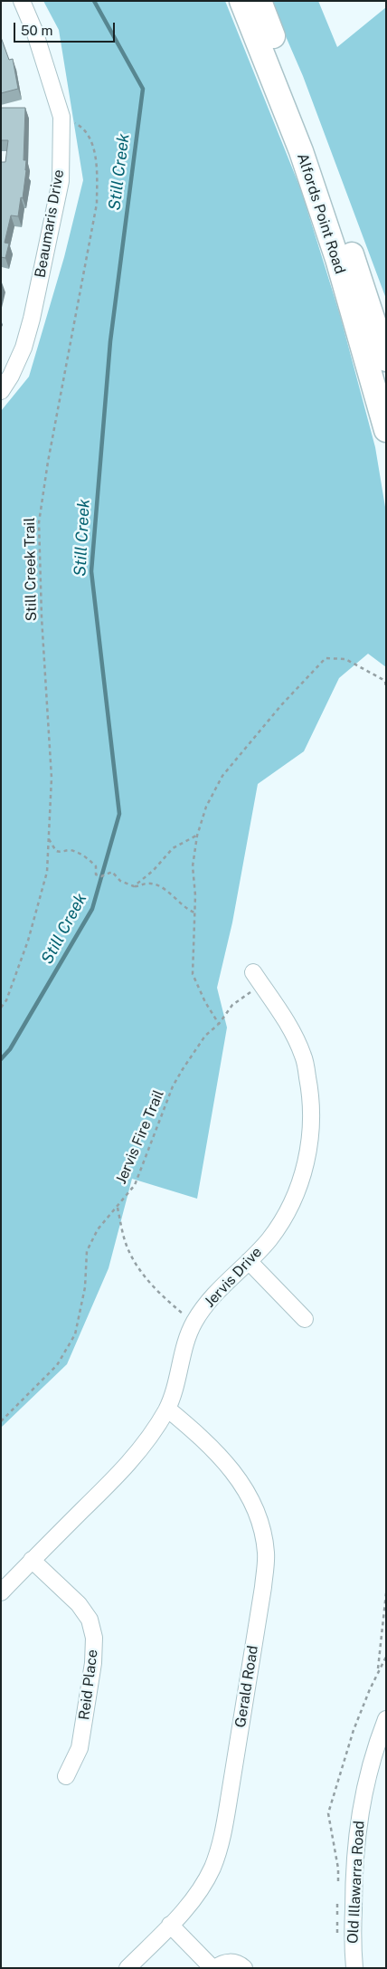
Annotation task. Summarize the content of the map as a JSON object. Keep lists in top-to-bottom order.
{
  "streets": {
    "highway": ["Alfords Point Road"],
    "street": [
      "Beaumaris Drive",
      "Jervis Drive",
      "Reid Place",
      "Gerald Road",
      "Old Illawarra Road"
    ],
    "path": ["Still Creek Trail", "Jervis Fire Trail"]
  },
  "crossings": [
    ["Beaumaris Drive", "Still Creek Trail"],
    ["Jervis Fire Trail", "Jervis Drive"],
    ["Jervis Drive", "Reid Place"],
    ["Jervis Drive", "Gerald Road"]
  ],
  "water": ["Still Creek"],
  "scale_bar": "50 m"
}
